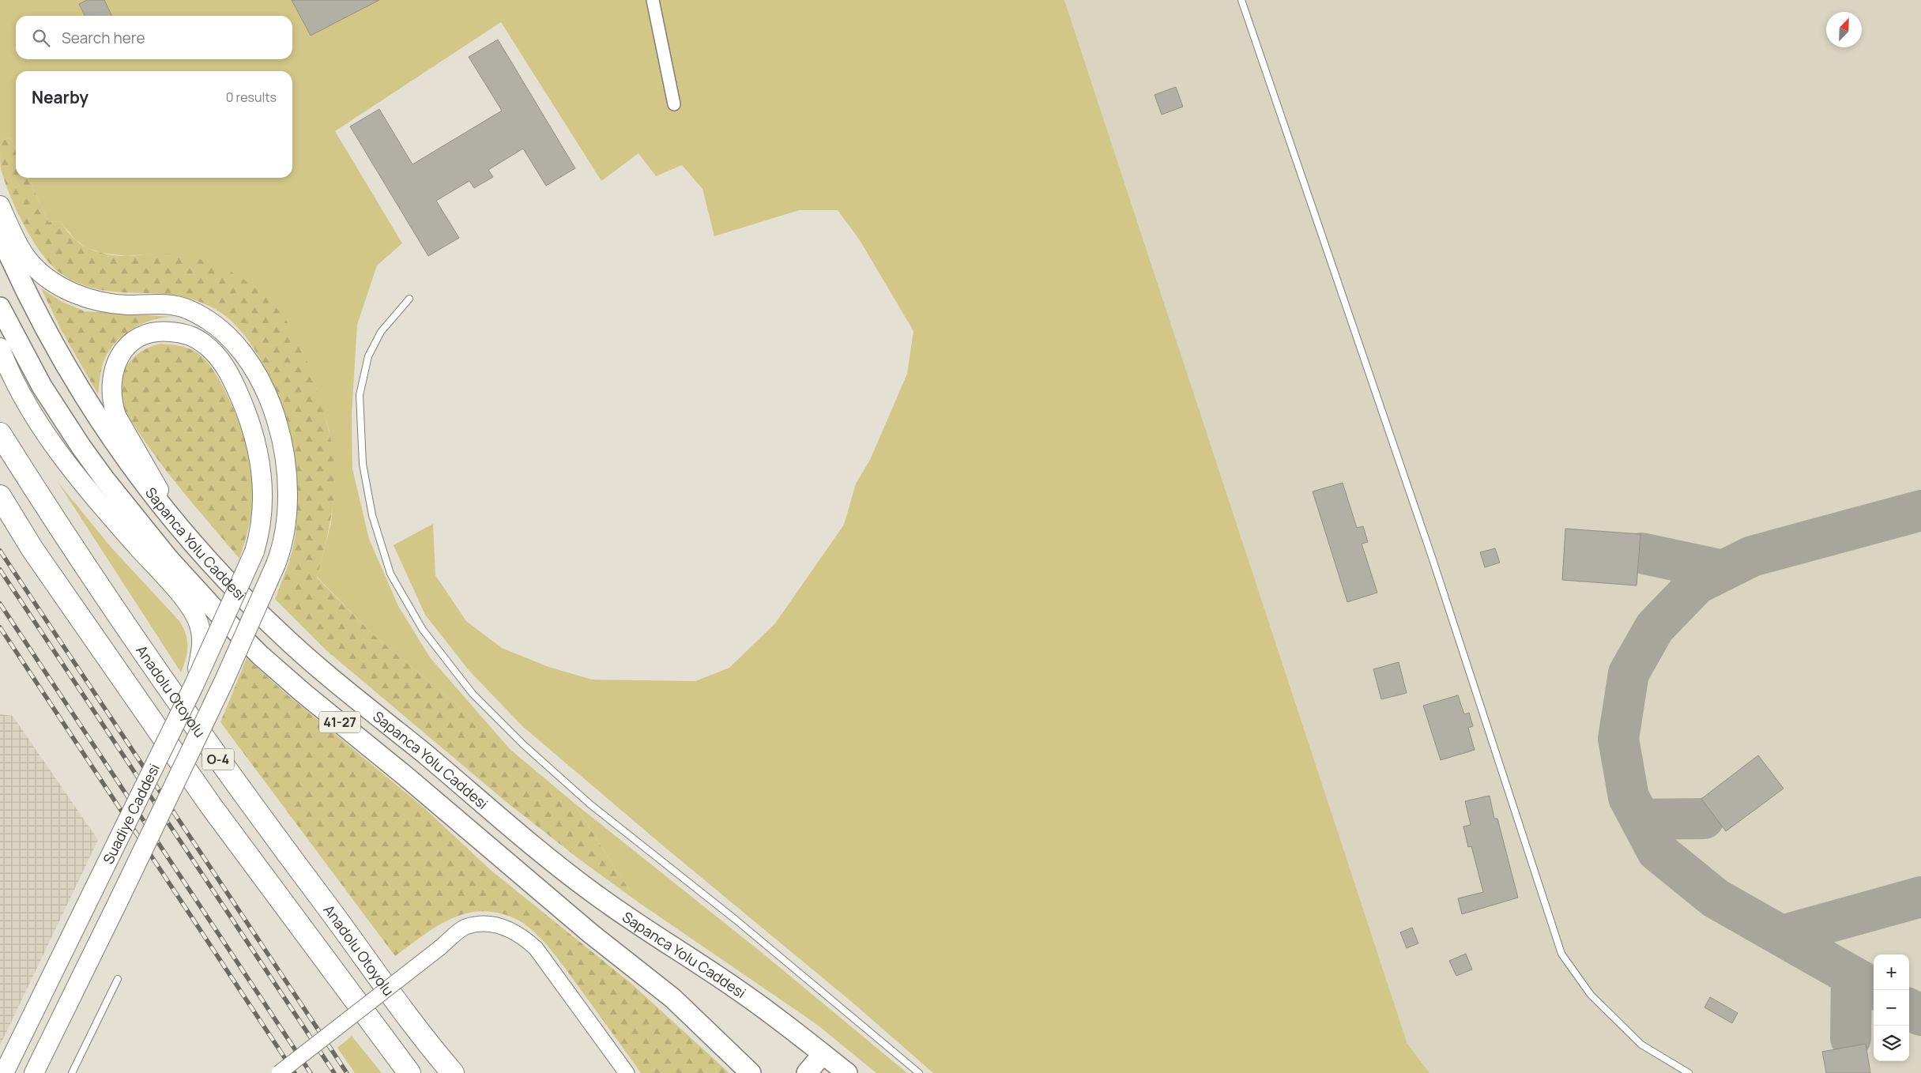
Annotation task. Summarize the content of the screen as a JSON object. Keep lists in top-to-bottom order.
{
  "streets": {
    "highway": [
      "Sapanca Yolu Caddesi",
      "Anadolu Otoyolu",
      "41-27",
      "O-4"
    ],
    "main road": ["Suadiye Caddesi"]
  },
  "crossings": [
    ["Sapanca Yolu Caddesi", "Suadiye Caddesi"]
  ],
  "north": "top right",
  "page": {
    "search": "Search here",
    "heading": ["Nearby", "0 results"],
    "map_buttons": ["+", "−"]
  }
}
